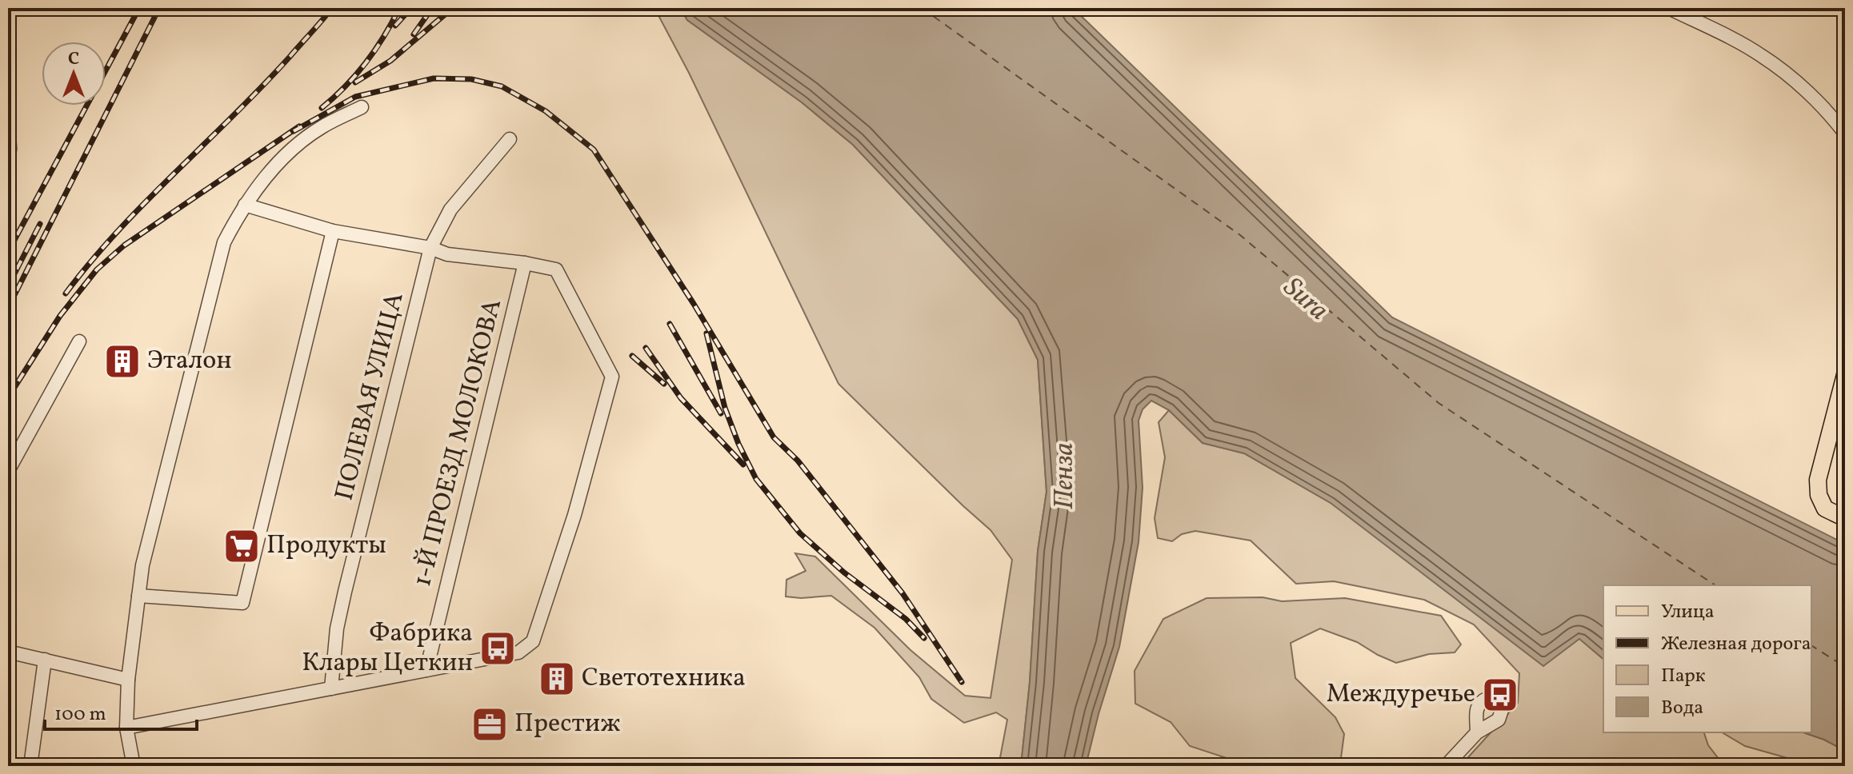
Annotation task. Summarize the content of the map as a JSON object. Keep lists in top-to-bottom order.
{
  "streets": {
    "street": ["ПОЛЕВАЯ УЛИЦА", "1-Й ПРОЕЗД МОЛОКОВА"]
  },
  "water": ["Sura", "Пенза"],
  "places": {
    "building": ["Эталон", "Светотехника"],
    "supermarket": ["Продукты"],
    "bus stop": ["Фабрика Клары Цеткин", "Междуречье"],
    "office": ["Престиж"]
  },
  "legend": [
    "Улица",
    "Железная дорога",
    "Парк",
    "Вода"
  ],
  "scale_bar": "100 m",
  "north": "top"
}
